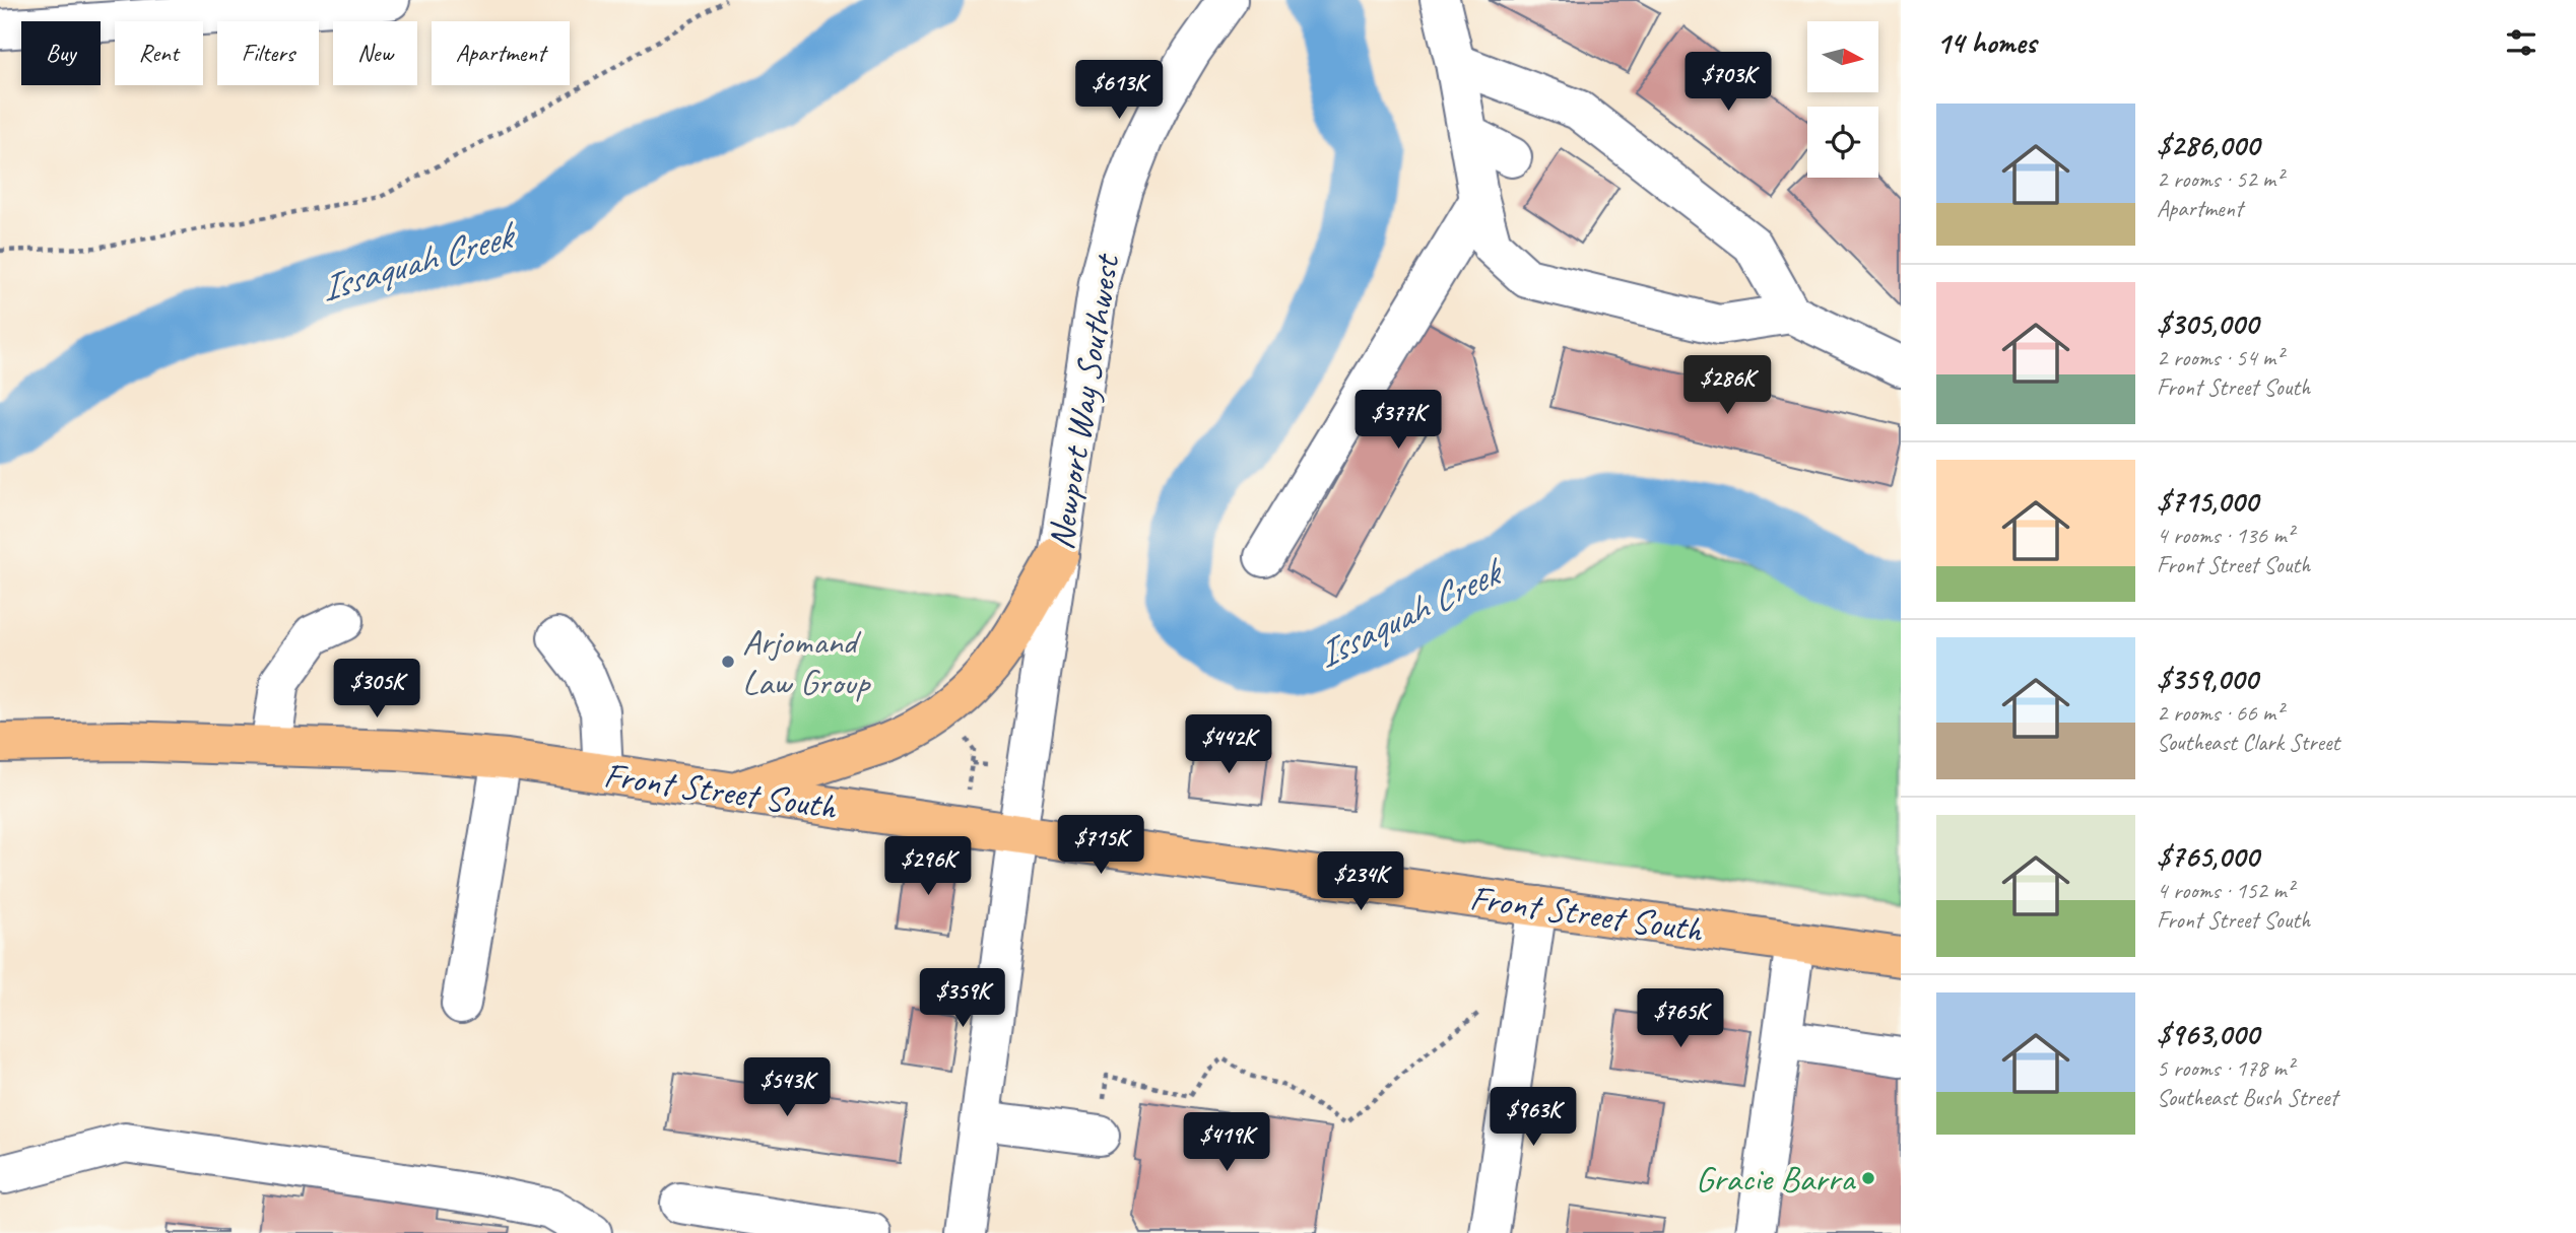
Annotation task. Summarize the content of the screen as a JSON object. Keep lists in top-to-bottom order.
{
  "streets": {
    "main road": ["Front Street South"],
    "street": ["Newport Way Southwest"]
  },
  "crossings": [
    ["Newport Way Southwest", "Front Street South"]
  ],
  "water": ["Issaquah Creek"],
  "places": ["Arjomand Law Group", "Gracie Barra"],
  "north": "right",
  "page": {
    "heading": "14 homes",
    "chip": [
      "Buy",
      "Rent",
      "Filters",
      "New",
      "Apartment"
    ],
    "price": [
      "$703K",
      "$613K",
      "$286K",
      "$377K",
      "$305K",
      "$442K",
      "$715K",
      "$296K",
      "$234K",
      "$359K",
      "$765K",
      "$543K",
      "$963K",
      "$419K"
    ],
    "list": [
      {
        "name": "$286,000",
        "note": "2 rooms · 52 m² · Apartment"
      },
      {
        "name": "$305,000",
        "note": "2 rooms · 54 m² · Front Street South"
      },
      {
        "name": "$715,000",
        "note": "4 rooms · 136 m² · Front Street South"
      },
      {
        "name": "$359,000",
        "note": "2 rooms · 66 m² · Southeast Clark Street"
      },
      {
        "name": "$765,000",
        "note": "4 rooms · 152 m² · Front Street South"
      },
      {
        "name": "$963,000",
        "note": "5 rooms · 178 m² · Southeast Bush Street"
      }
    ]
  }
}
